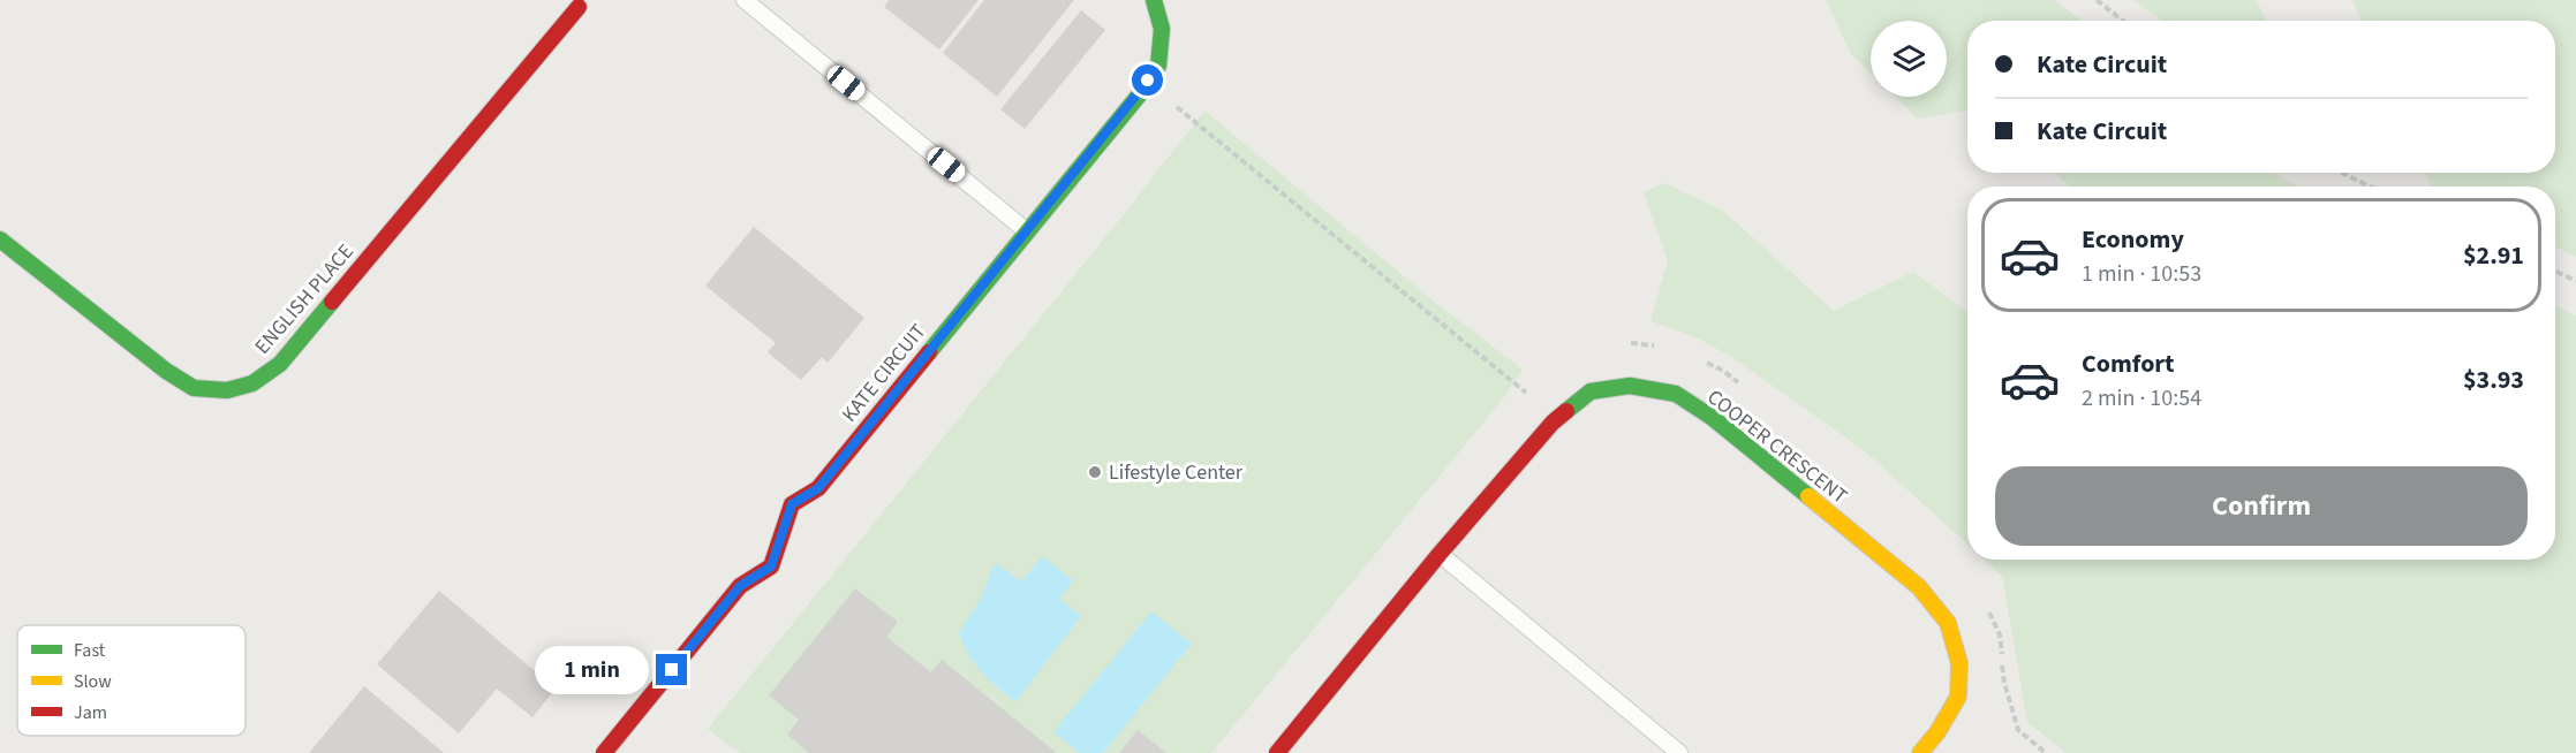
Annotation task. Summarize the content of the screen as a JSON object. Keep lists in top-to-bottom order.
{
  "streets": {
    "street": ["ENGLISH PLACE", "KATE CIRCUIT", "COOPER CRESCENT"]
  },
  "places": ["Lifestyle Center"],
  "legend": ["Fast", "Slow", "Jam"],
  "page": {
    "banner": ["Kate Circuit", "Kate Circuit"],
    "list": [
      {
        "name": "Economy",
        "note": "1 min · 10:53",
        "value": "$2.91"
      },
      {
        "name": "Comfort",
        "note": "2 min · 10:54",
        "value": "$3.93"
      }
    ],
    "buttons": "Confirm",
    "bubble": "1 min"
  }
}
